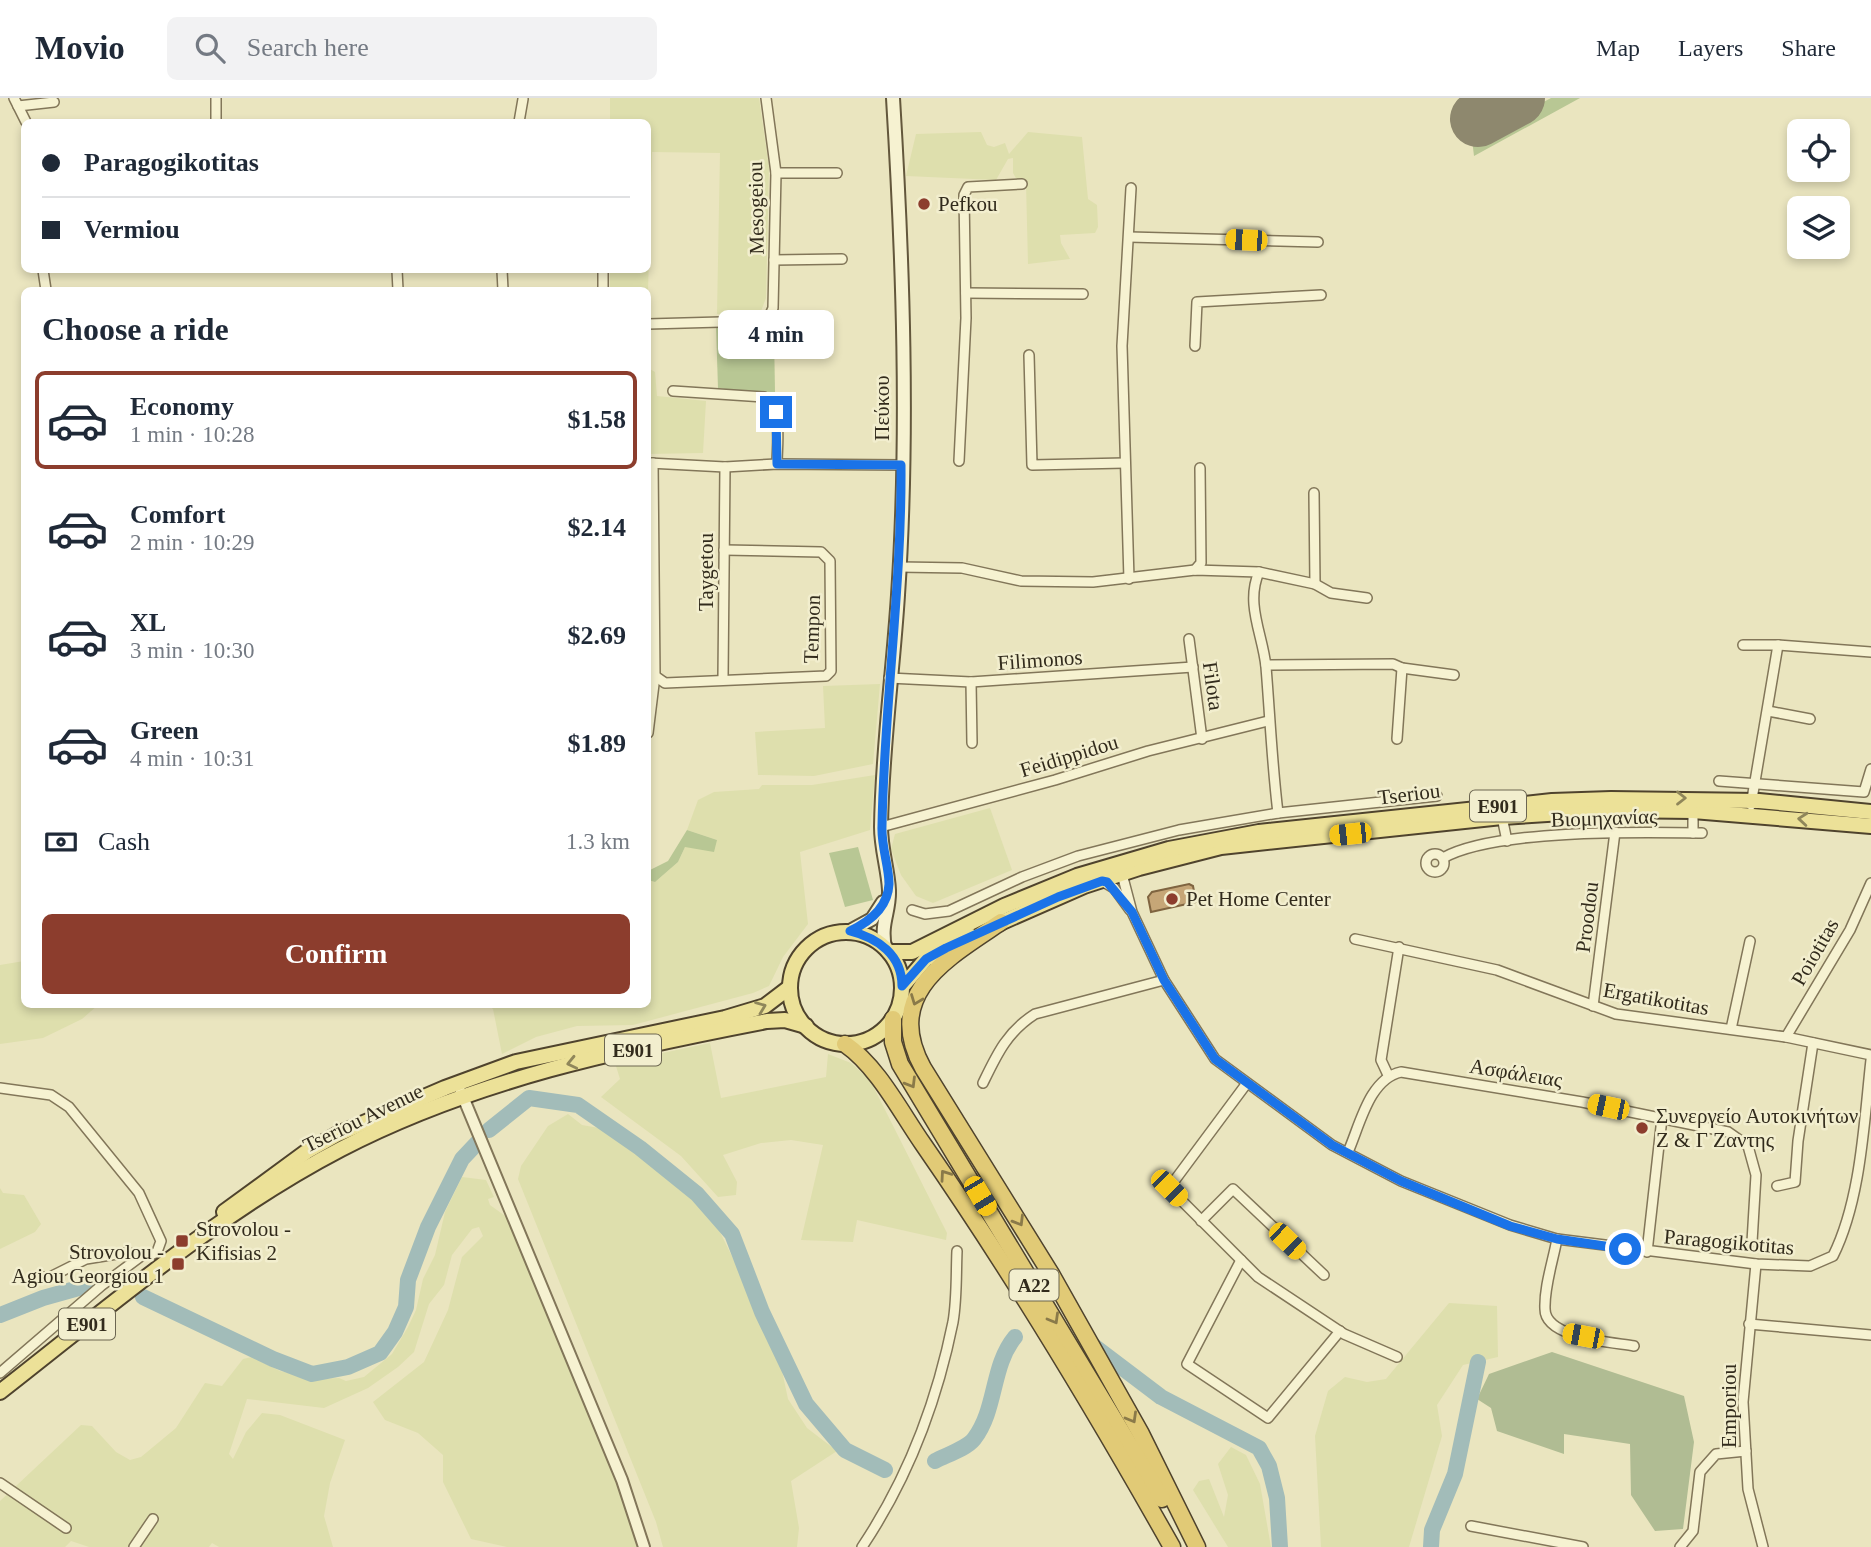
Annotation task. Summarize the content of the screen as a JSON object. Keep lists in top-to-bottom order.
{
  "streets": {
    "highway": ["A22"],
    "main road": [
      "Πεύκου",
      "Tseriou",
      "E901",
      "Tseriou Avenue"
    ],
    "street": [
      "Mesogeiou",
      "Taygetou",
      "Tempon",
      "Filimonos",
      "Filota",
      "Feidippidou",
      "Βιομηχανίας",
      "Proodou",
      "Poiotitas",
      "Ergatikotitas",
      "Ασφάλειας",
      "Paragogikotitas",
      "Emporiou"
    ]
  },
  "crossings": [
    ["Πεύκου", "Filimonos"],
    ["Πεύκου", "Feidippidou"],
    ["Πεύκου", "Tseriou"],
    ["Πεύκου", "Tseriou Avenue"],
    ["Πεύκου", "A22"],
    ["Taygetou", "Tempon"],
    ["Filimonos", "Filota"],
    ["Filota", "Feidippidou"],
    ["Tseriou", "Βιομηχανίας"],
    ["Tseriou", "Tseriou Avenue"],
    ["Tseriou", "Paragogikotitas"],
    ["Tseriou", "A22"],
    ["Βιομηχανίας", "Proodou"],
    ["Proodou", "Ergatikotitas"],
    ["Poiotitas", "Ergatikotitas"],
    ["Ergatikotitas", "Paragogikotitas"],
    ["Tseriou Avenue", "A22"],
    ["Paragogikotitas", "Emporiou"]
  ],
  "places": {
    "other": ["Pefkou", "Pet Home Center", "Συνεργείο Αυτοκινήτων Ζ & Γ Ζαντης"],
    "transit": ["Strovolou - Kifisias 2", "Strovolou - Agiou Georgiou 1"]
  },
  "page": {
    "header": "Movio",
    "search": "Search here",
    "nav": ["Map", "Layers", "Share"],
    "banner": ["Paragogikotitas", "Vermiou"],
    "heading": "Choose a ride",
    "bubble": "4 min",
    "list": [
      {
        "name": "Economy",
        "note": "1 min · 10:28",
        "value": "$1.58"
      },
      {
        "name": "Comfort",
        "note": "2 min · 10:29",
        "value": "$2.14"
      },
      {
        "name": "XL",
        "note": "3 min · 10:30",
        "value": "$2.69"
      },
      {
        "name": "Green",
        "note": "4 min · 10:31",
        "value": "$1.89"
      }
    ],
    "pay": ["Cash", "1.3 km"],
    "buttons": "Confirm"
  }
}
